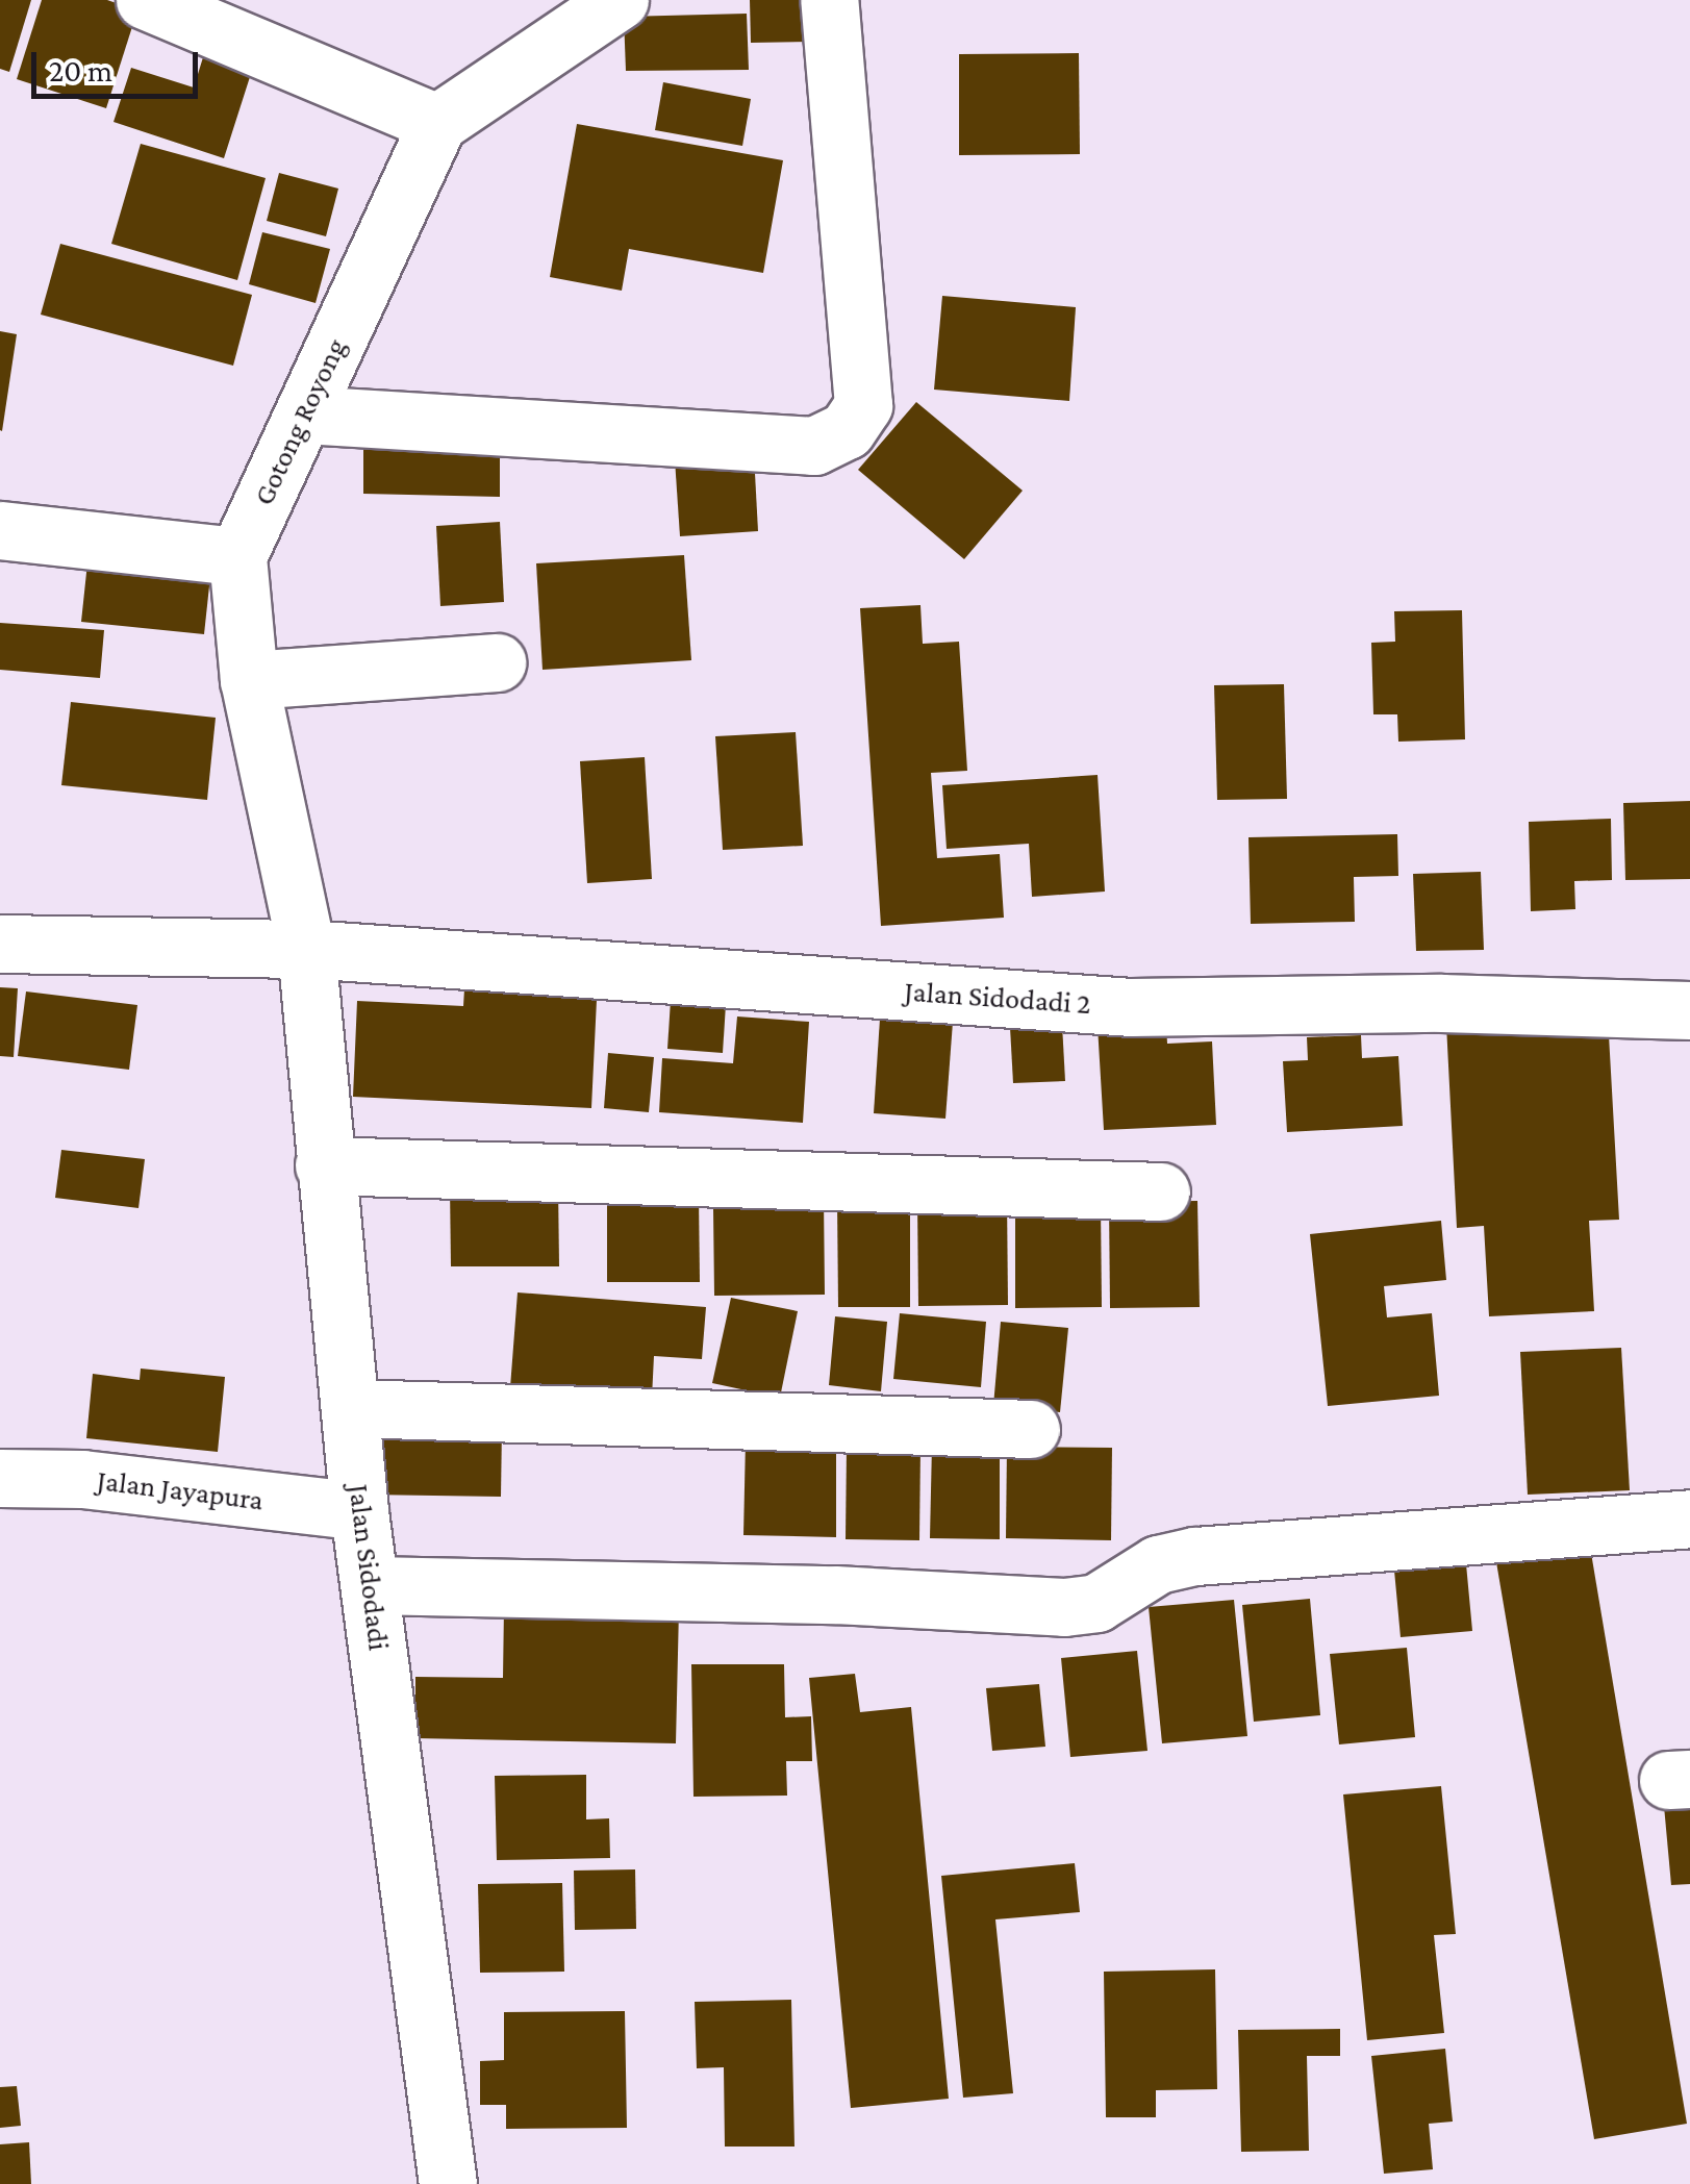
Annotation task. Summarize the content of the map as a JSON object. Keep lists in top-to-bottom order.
{
  "streets": {
    "street": [
      "Gotong Royong",
      "Jalan Sidodadi 2",
      "Jalan Jayapura",
      "Jalan Sidodadi"
    ]
  },
  "crossings": [
    ["Jalan Sidodadi 2", "Jalan Sidodadi"],
    ["Jalan Jayapura", "Jalan Sidodadi"]
  ],
  "scale_bar": "20 m"
}
